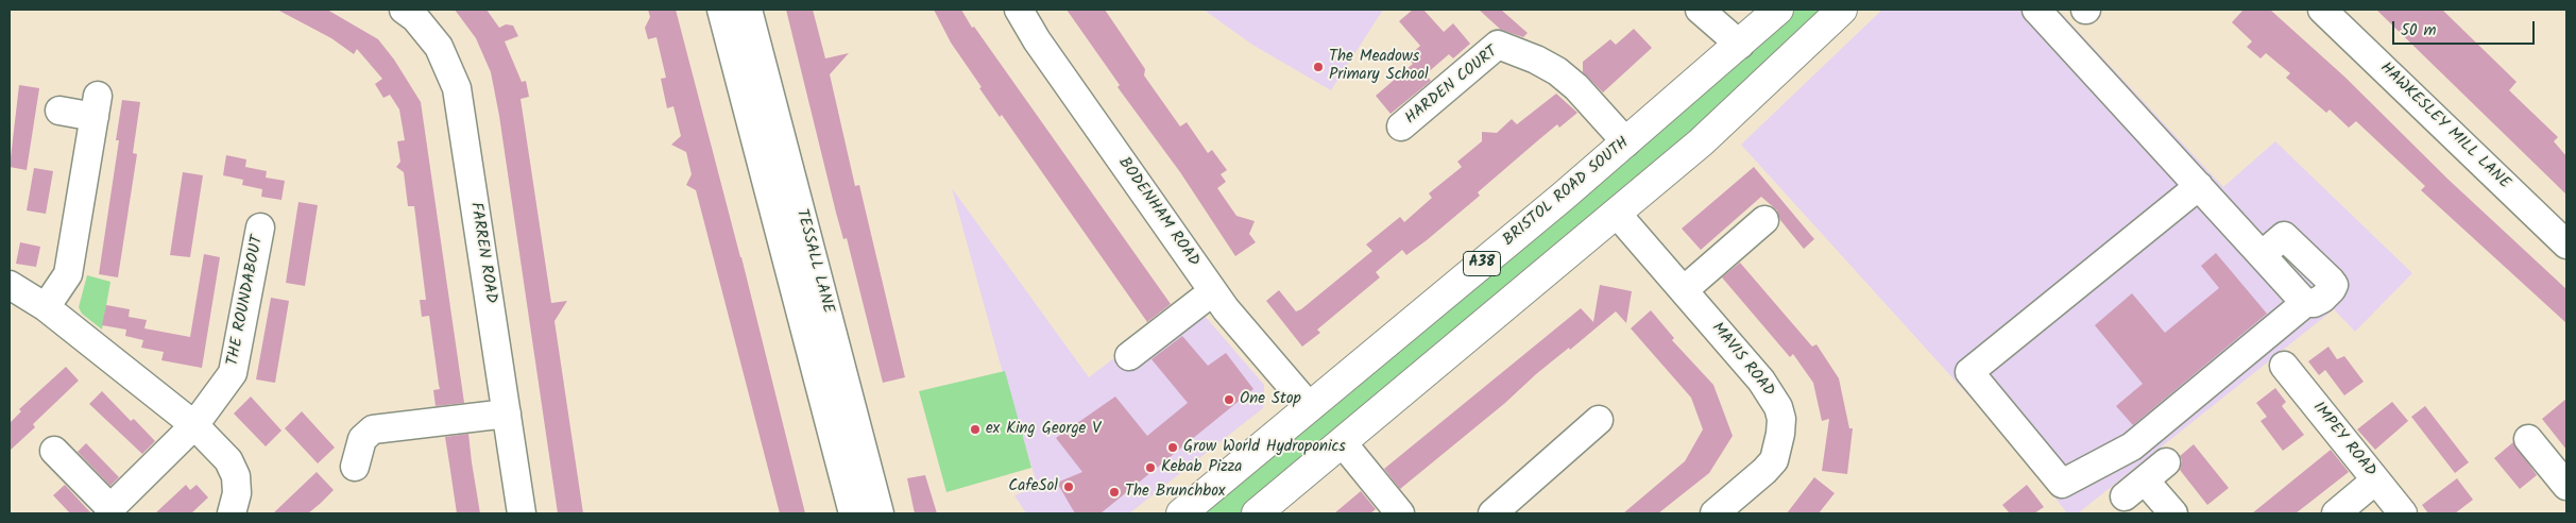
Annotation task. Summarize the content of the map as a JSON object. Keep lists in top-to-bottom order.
{
  "streets": {
    "highway": ["BRISTOL ROAD SOUTH", "A38"],
    "street": [
      "HARDEN COURT",
      "HAWKESLEY MILL LANE",
      "BODENHAM ROAD",
      "FARREN ROAD",
      "TESSALL LANE",
      "THE ROUNDABOUT",
      "MAVIS ROAD",
      "IMPEY ROAD"
    ]
  },
  "crossings": [
    ["HARDEN COURT", "BRISTOL ROAD SOUTH"],
    ["BRISTOL ROAD SOUTH", "BODENHAM ROAD"]
  ],
  "places": [
    "The Meadows Primary School",
    "One Stop",
    "ex King George V",
    "Grow World Hydroponics",
    "Kebab Pizza",
    "CafeSol",
    "The Brunchbox"
  ],
  "scale_bar": "50 m"
}
